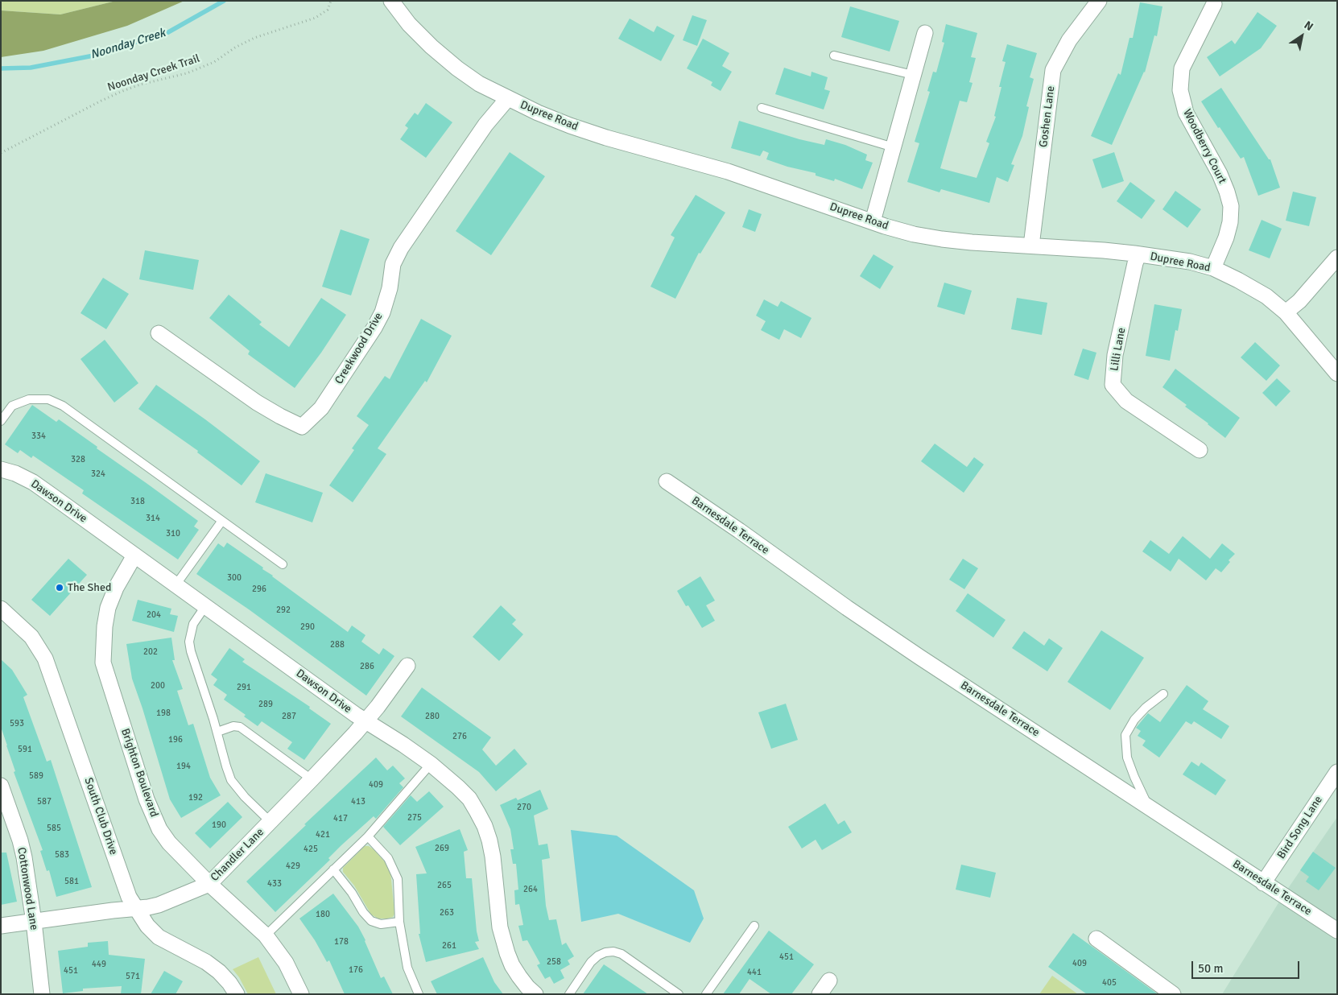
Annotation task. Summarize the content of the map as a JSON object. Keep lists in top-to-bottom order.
{
  "streets": {
    "street": [
      "Dupree Road",
      "Goshen Lane",
      "Woodberry Court",
      "Creekwood Drive",
      "Lilli Lane",
      "Dawson Drive",
      "Barnesdale Terrace",
      "Brighton Boulevard",
      "South Club Drive",
      "Bird Song Lane",
      "Chandler Lane",
      "Cottonwood Lane"
    ],
    "path": ["Noonday Creek Trail"]
  },
  "crossings": [
    ["Dupree Road", "Goshen Lane"],
    ["Dupree Road", "Woodberry Court"],
    ["Dupree Road", "Creekwood Drive"],
    ["Dupree Road", "Lilli Lane"],
    ["Dawson Drive", "Brighton Boulevard"],
    ["Dawson Drive", "Chandler Lane"],
    ["Barnesdale Terrace", "Bird Song Lane"],
    ["Brighton Boulevard", "Chandler Lane"],
    ["South Club Drive", "Chandler Lane"],
    ["Chandler Lane", "Cottonwood Lane"]
  ],
  "water": ["Noonday Creek"],
  "places": ["The Shed"],
  "house_numbers": [
    "334",
    "328",
    "324",
    "318",
    "314",
    "310",
    "300",
    "296",
    "292",
    "204",
    "290",
    "288",
    "202",
    "286",
    "200",
    "291",
    "289",
    "198",
    "287",
    "280",
    "593",
    "276",
    "196",
    "591",
    "194",
    "589",
    "409",
    "192",
    "587",
    "413",
    "270",
    "275",
    "417",
    "190",
    "585",
    "421",
    "269",
    "425",
    "583",
    "429",
    "581",
    "433",
    "265",
    "264",
    "263",
    "180",
    "178",
    "261",
    "451",
    "258",
    "409",
    "449",
    "176",
    "451",
    "441",
    "571",
    "405"
  ],
  "scale_bar": "50 m",
  "north": "top right"
}
